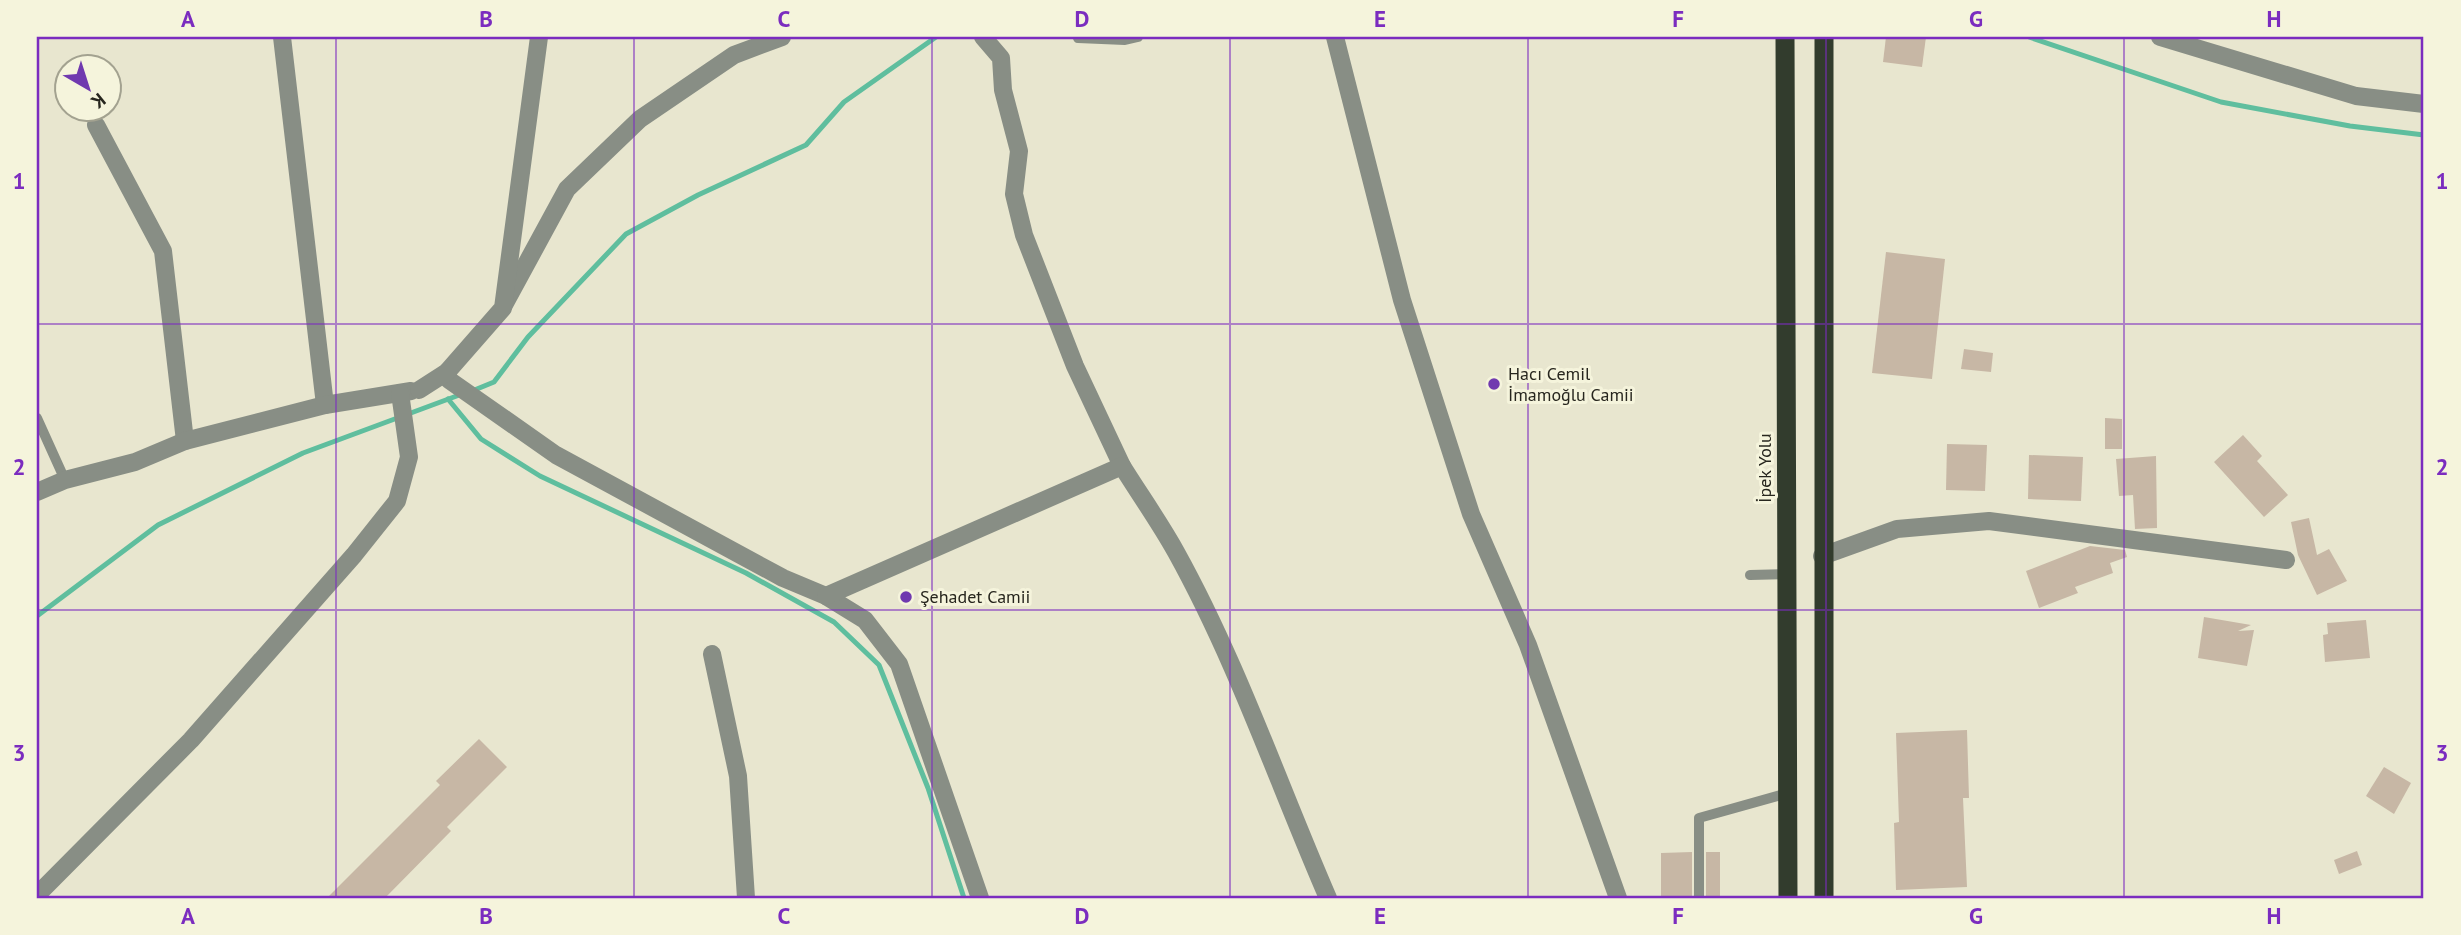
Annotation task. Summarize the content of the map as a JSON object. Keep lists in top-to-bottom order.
{
  "streets": {
    "highway": ["İpek Yolu"]
  },
  "places": ["Hacı Cemil İmamoğlu Camii", "Şehadet Camii"],
  "north": "bottom right",
  "grid": {
    "columns": [
      "A",
      "B",
      "C",
      "D",
      "E",
      "F",
      "G",
      "H"
    ],
    "rows": ["1", "2", "3"]
  }
}
